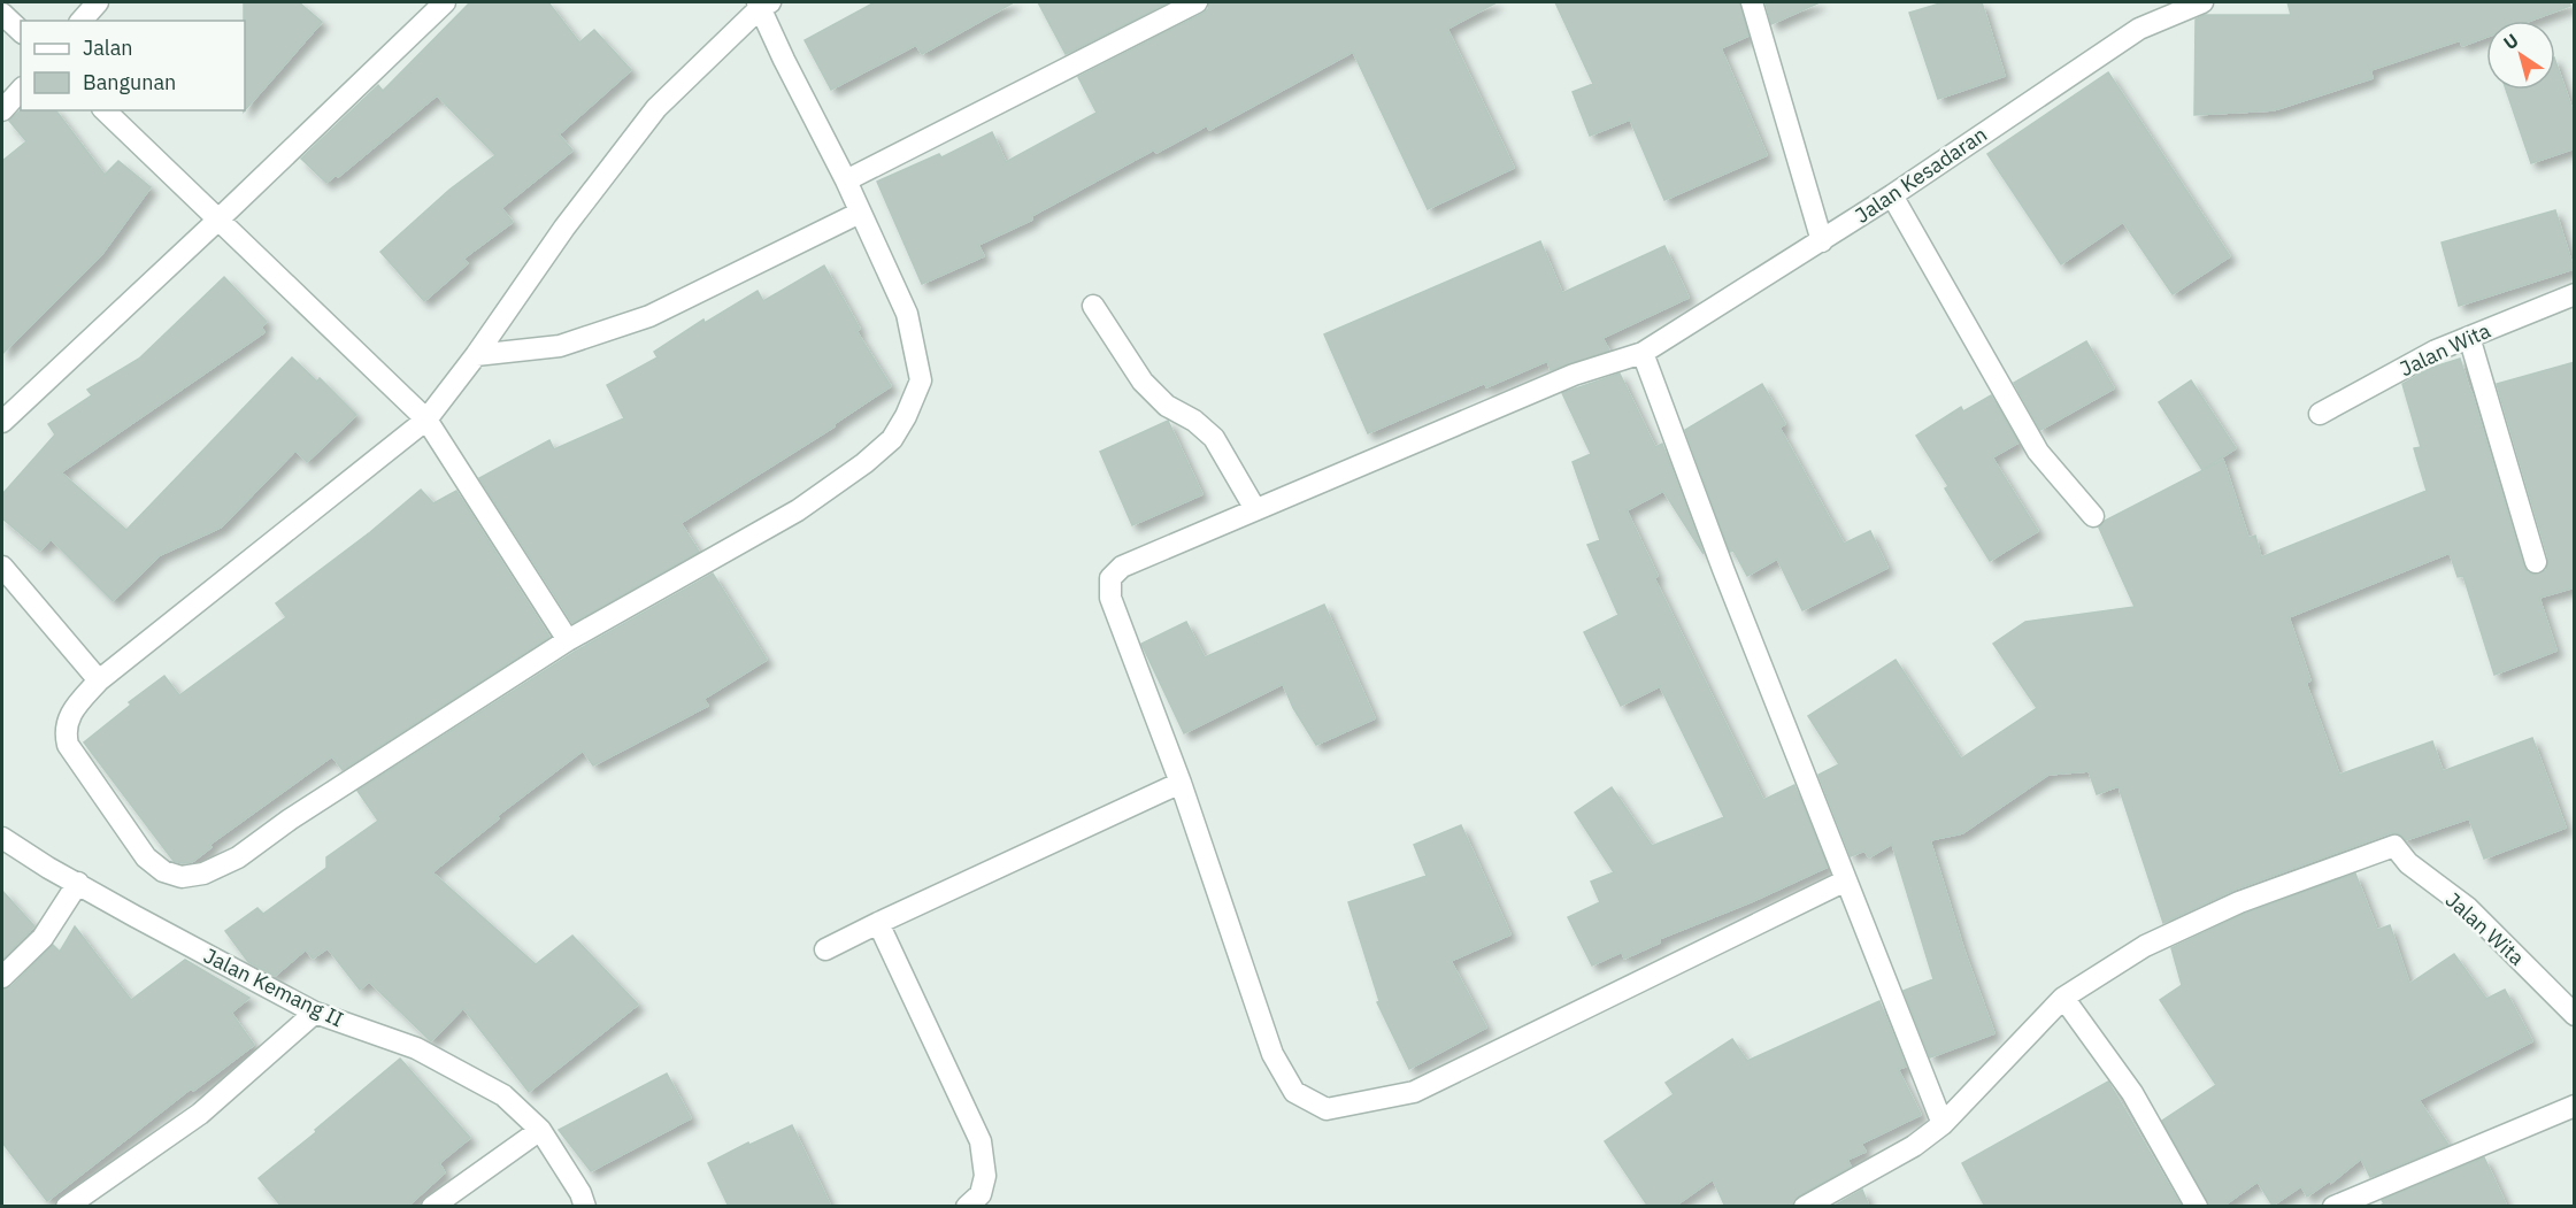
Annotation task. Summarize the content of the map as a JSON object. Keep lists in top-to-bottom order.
{
  "streets": {
    "street": ["Jalan Kesadaran", "Jalan Wita", "Jalan Kemang II"]
  },
  "legend": ["Jalan", "Bangunan"],
  "north": "top left"
}
